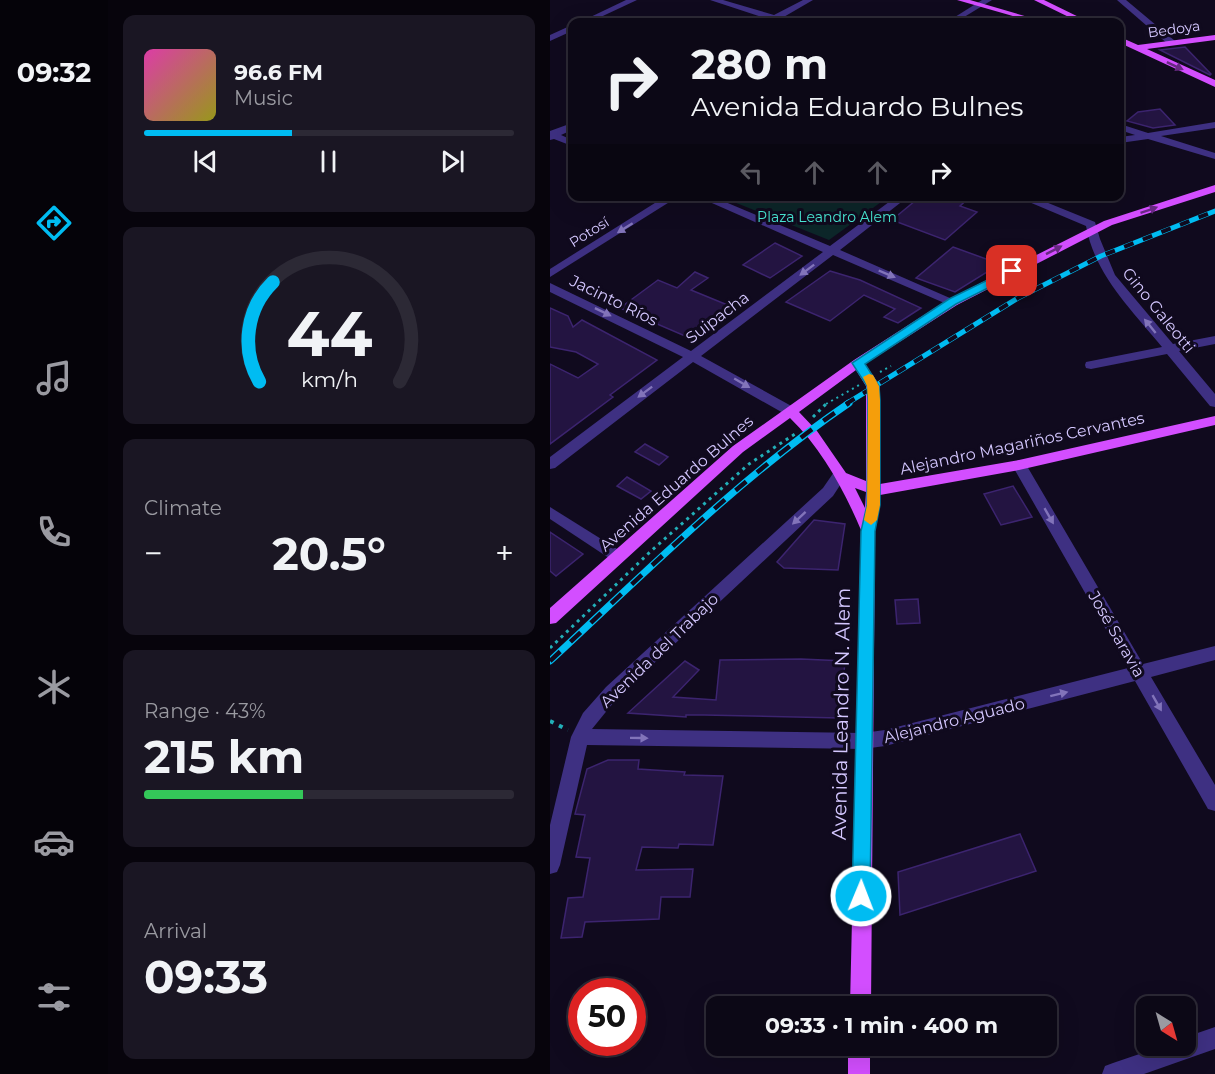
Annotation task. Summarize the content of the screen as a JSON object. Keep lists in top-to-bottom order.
{
  "streets": {
    "main road": [
      "Bedoya",
      "Alejandro Magariños Cervantes",
      "Avenida Eduardo Bulnes",
      "Avenida Leandro N. Alem"
    ],
    "street": [
      "Potosí",
      "Jacinto Ríos",
      "Gino Galeotti",
      "Suipacha",
      "José Saravia",
      "Avenida del Trabajo",
      "Alejandro Aguado"
    ]
  },
  "crossings": [
    ["Jacinto Ríos", "Suipacha"],
    ["Jacinto Ríos", "Avenida Eduardo Bulnes"],
    ["Jacinto Ríos", "Avenida Leandro N. Alem"],
    ["Gino Galeotti", "Avenida Eduardo Bulnes"],
    ["Alejandro Magariños Cervantes", "José Saravia"],
    ["Alejandro Magariños Cervantes", "Avenida del Trabajo"],
    ["Alejandro Magariños Cervantes", "Avenida Leandro N. Alem"],
    ["Avenida Eduardo Bulnes", "Avenida Leandro N. Alem"],
    ["José Saravia", "Alejandro Aguado"],
    ["Avenida del Trabajo", "Avenida Leandro N. Alem"],
    ["Avenida del Trabajo", "Alejandro Aguado"],
    ["Avenida Leandro N. Alem", "Alejandro Aguado"]
  ],
  "one_way": [
    "Potosí",
    "Jacinto Ríos",
    "Gino Galeotti",
    "Suipacha",
    "Avenida Eduardo Bulnes",
    "José Saravia",
    "Avenida del Trabajo",
    "Alejandro Aguado"
  ],
  "parks": ["Plaza Leandro Alem"],
  "north": "bottom right",
  "page": {
    "tabs": "09:32",
    "turn": ["280 m", "Avenida Eduardo Bulnes"],
    "song": ["96.6 FM", "Music"],
    "tile": [
      "Climate",
      ["Range · 43%", "215 km"],
      ["Arrival", "09:33"]
    ],
    "heat": ["−", "20.5°", "+"],
    "limit": "50",
    "trip": "09:33 · 1 min · 400 m",
    "gauge": ["44", "km/h"]
  }
}
